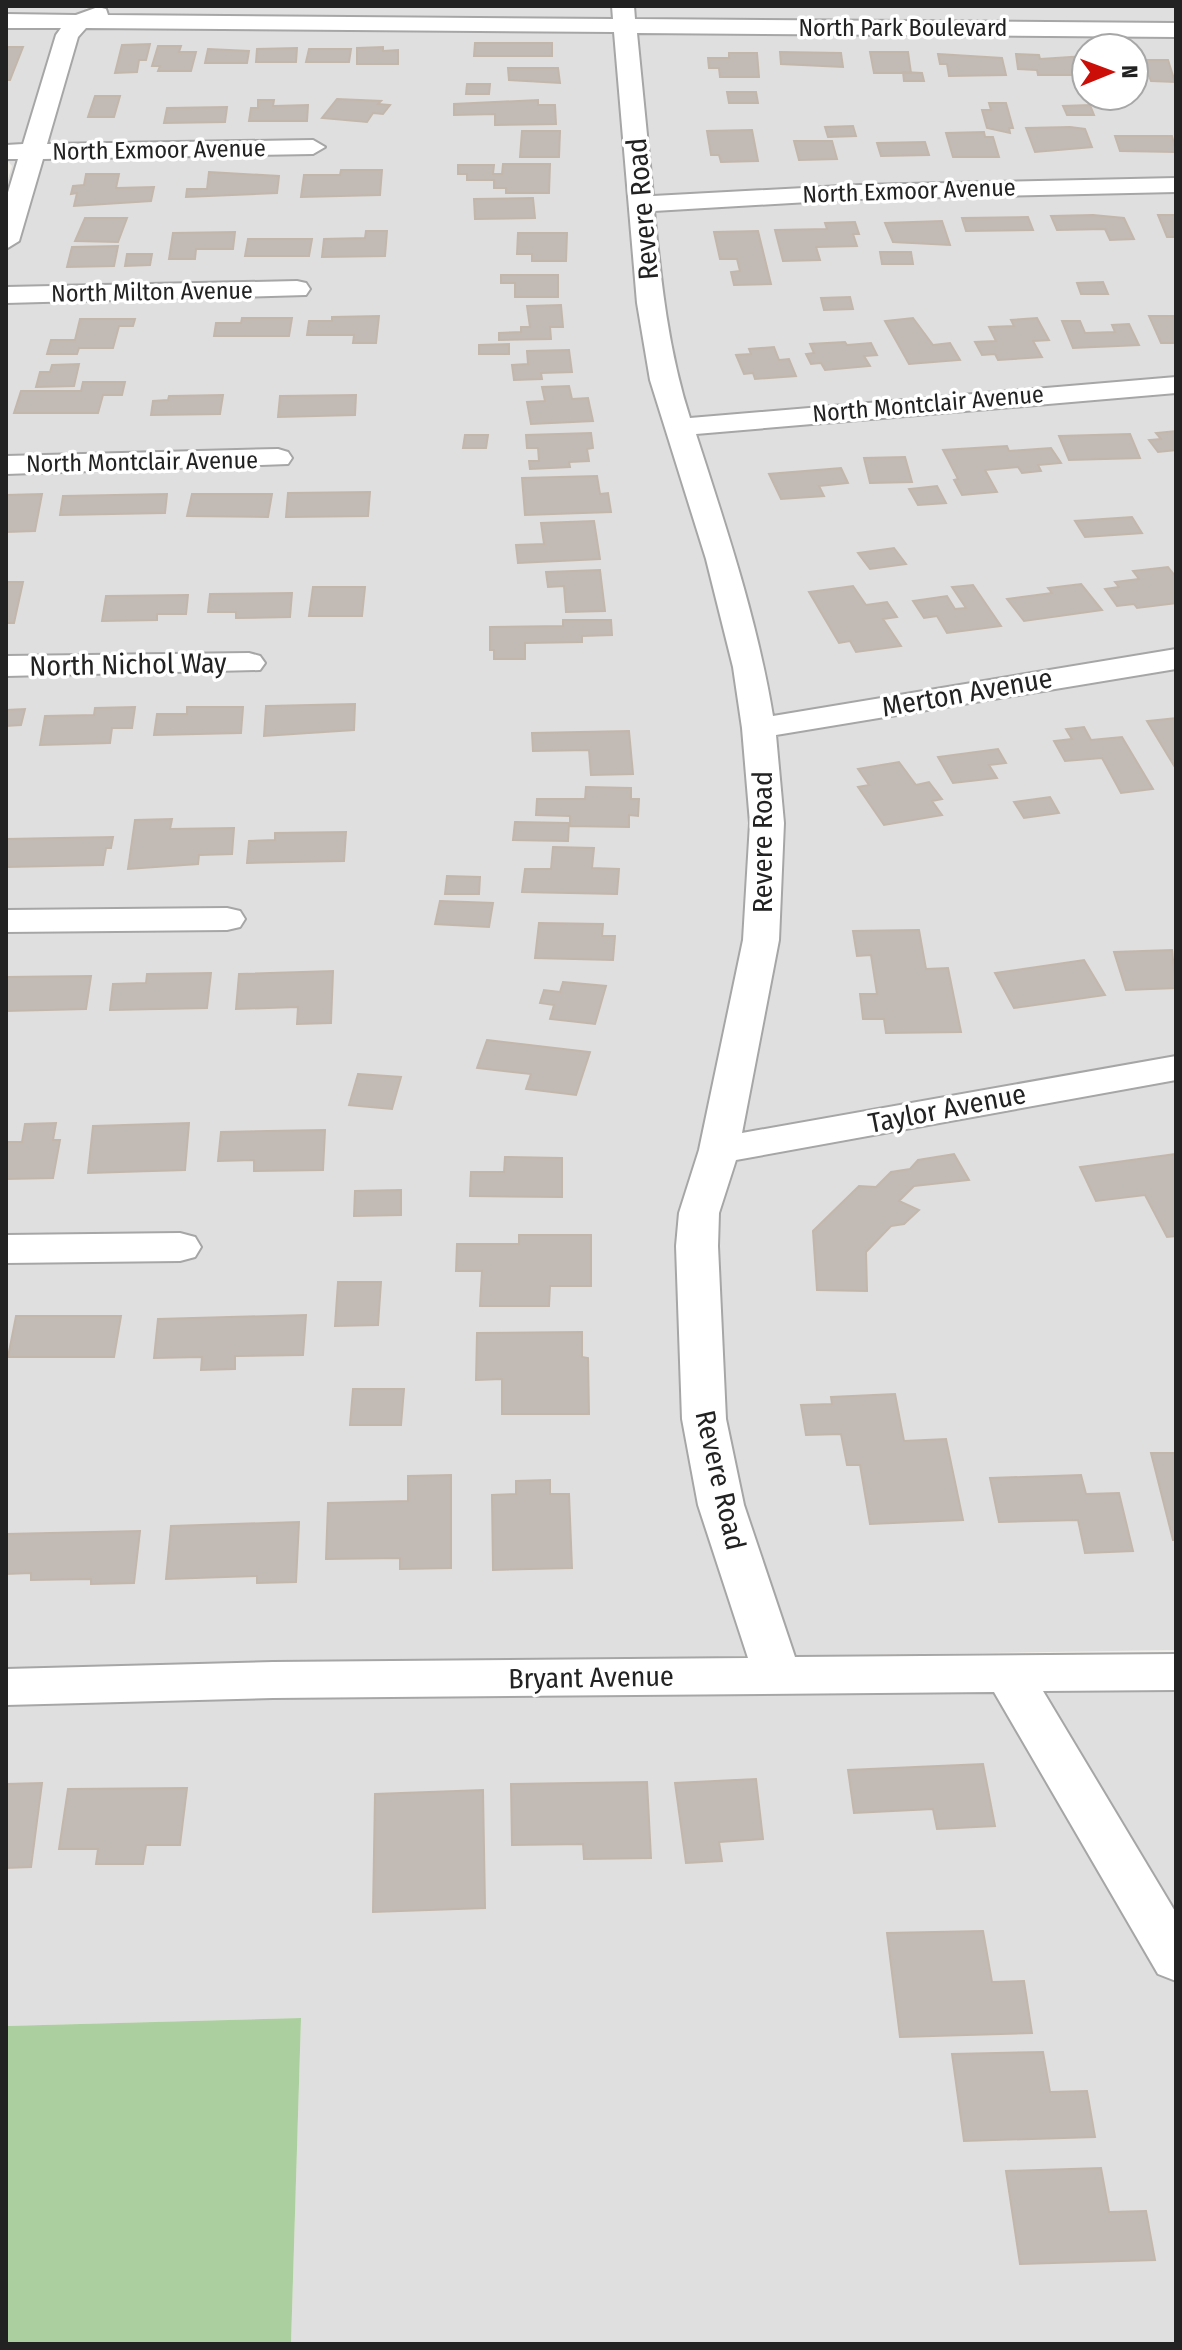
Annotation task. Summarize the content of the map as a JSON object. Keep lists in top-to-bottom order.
{
  "streets": {
    "street": [
      "North Park Boulevard",
      "North Exmoor Avenue",
      "Revere Road",
      "North Milton Avenue",
      "North Montclair Avenue",
      "North Nichol Way",
      "Merton Avenue",
      "Taylor Avenue",
      "Bryant Avenue"
    ]
  },
  "crossings": [
    ["North Park Boulevard", "Revere Road"],
    ["North Exmoor Avenue", "Revere Road"],
    ["Revere Road", "North Montclair Avenue"],
    ["Revere Road", "Merton Avenue"],
    ["Revere Road", "Taylor Avenue"],
    ["Revere Road", "Bryant Avenue"]
  ],
  "north": "right"
}
